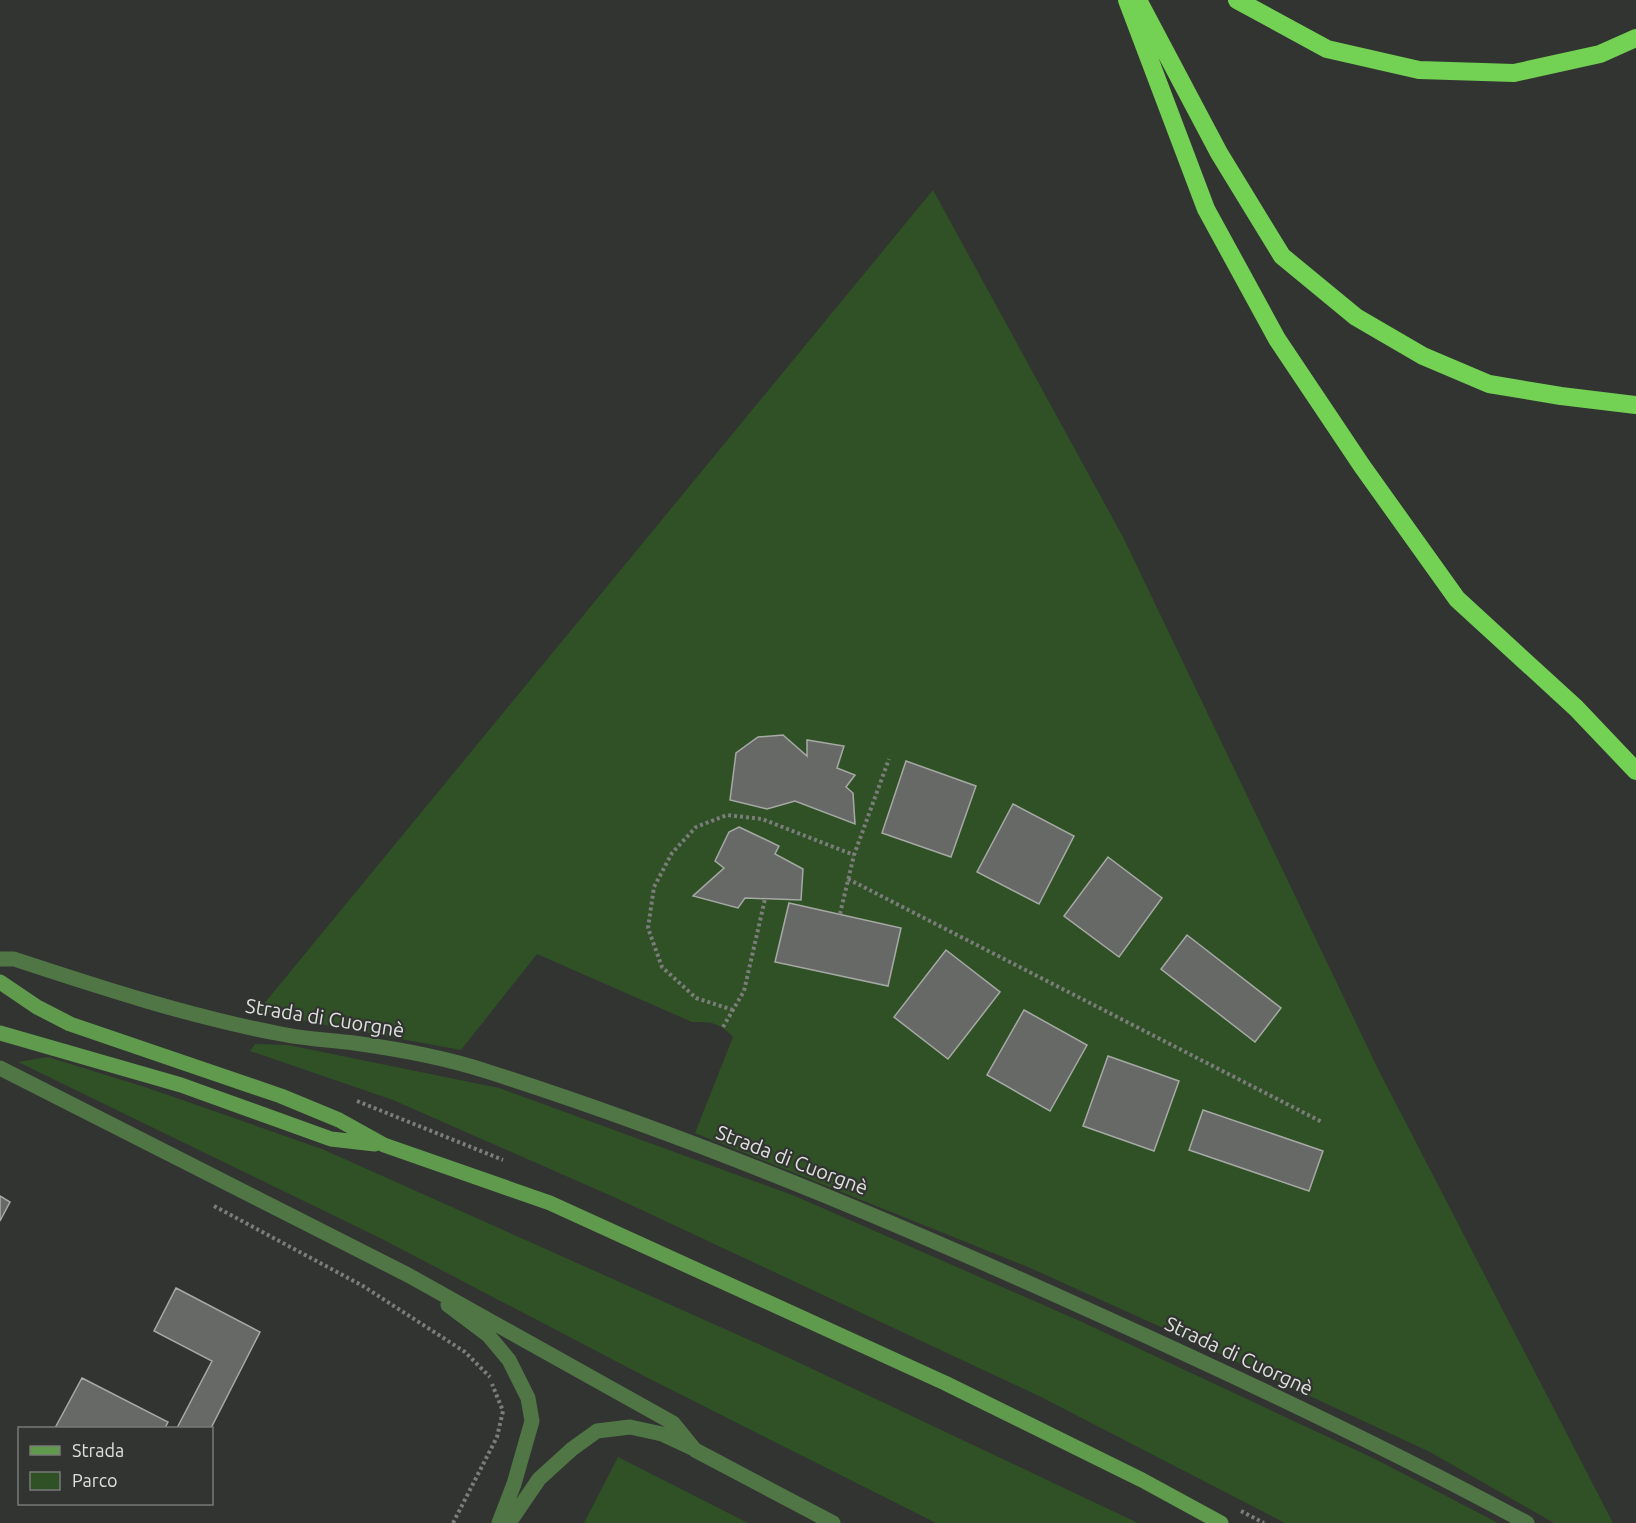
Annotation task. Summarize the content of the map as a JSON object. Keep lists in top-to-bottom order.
{
  "streets": {
    "street": ["Strada di Cuorgnè"]
  },
  "legend": ["Strada", "Parco"]
}
